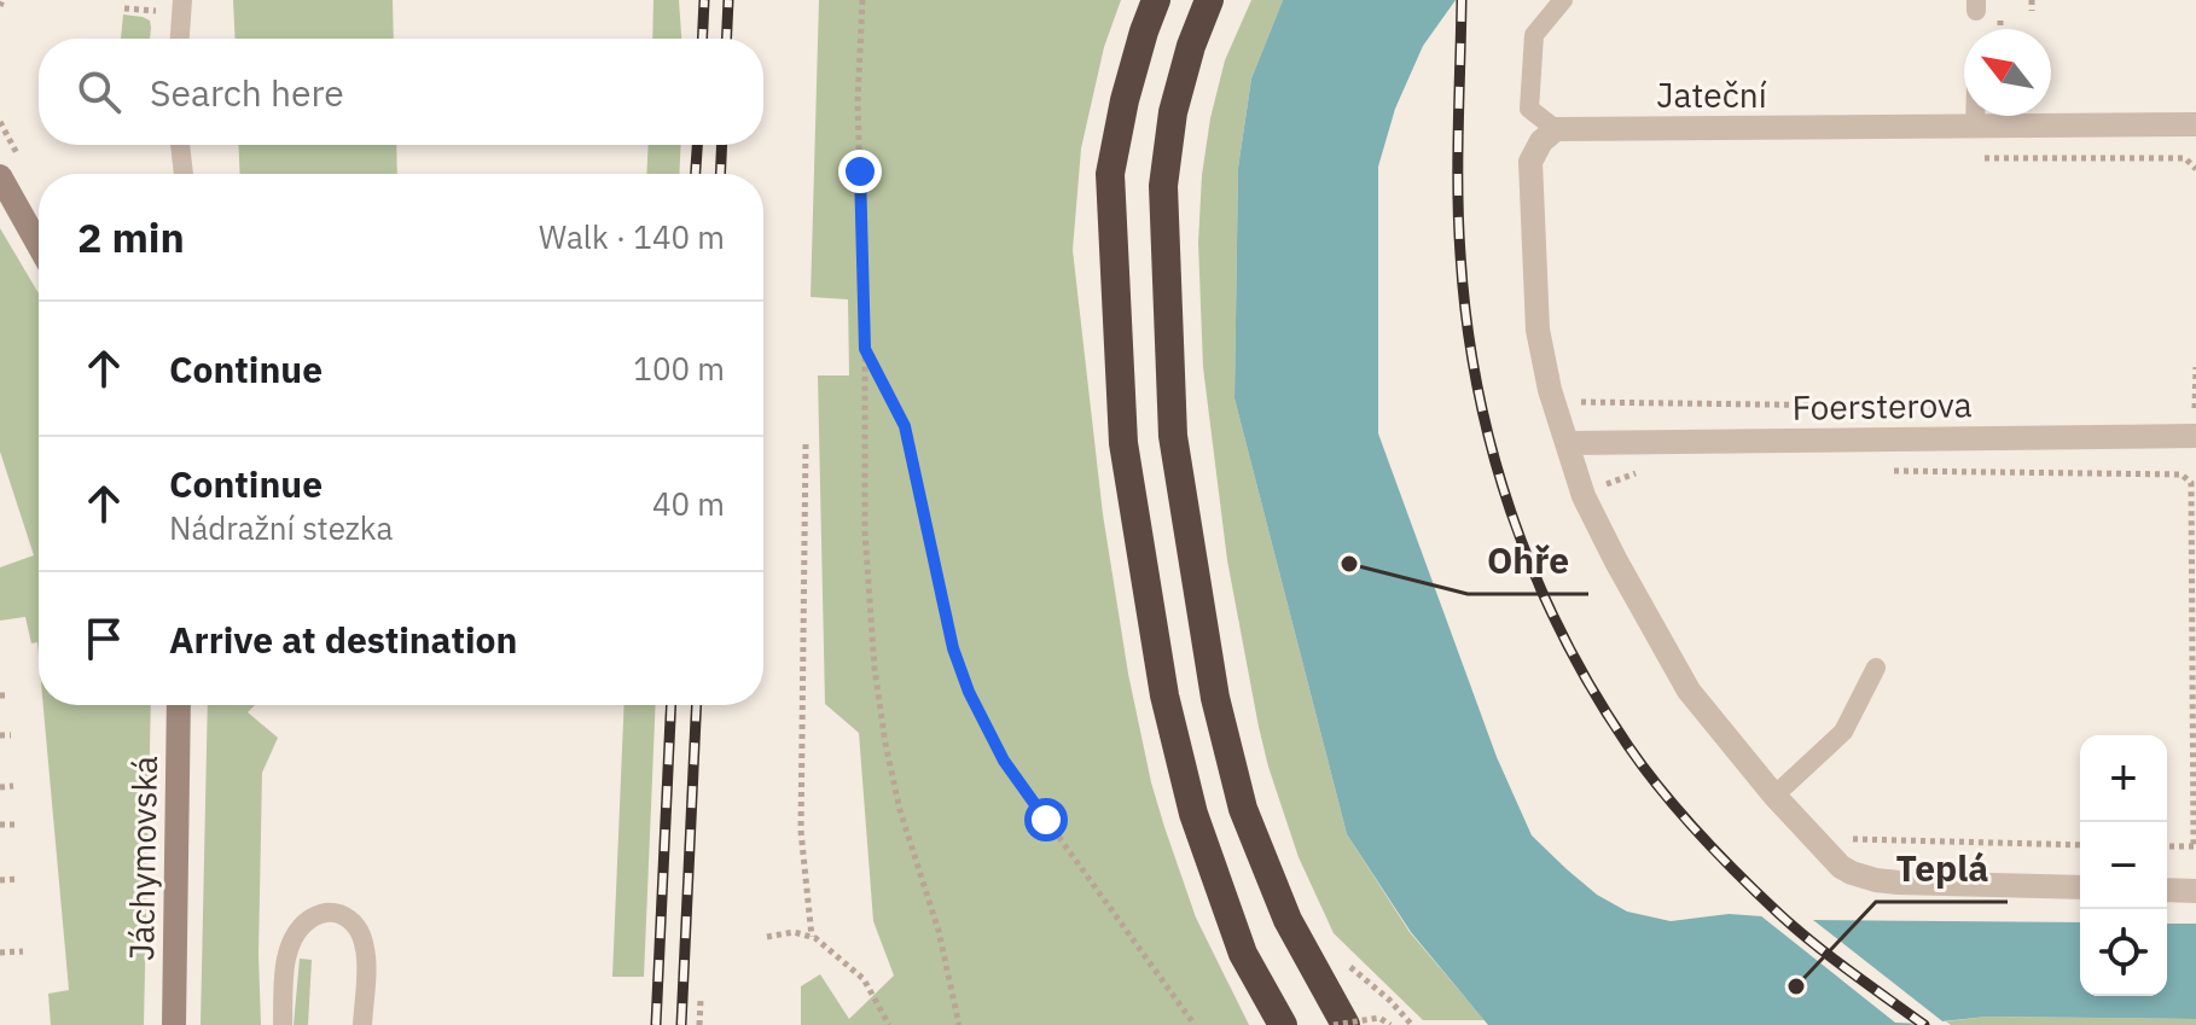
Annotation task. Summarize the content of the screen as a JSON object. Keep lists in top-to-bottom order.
{
  "streets": {
    "street": ["Jateční", "Foersterova", "Jáchymovská"]
  },
  "places": ["Ohře", "Teplá"],
  "north": "top left",
  "page": {
    "search": "Search here",
    "heading": ["2 min", "Walk · 140 m"],
    "list": [
      ["Continue", "100 m"],
      ["Continue", "Nádražní stezka", "40 m"],
      "Arrive at destination"
    ],
    "map_buttons": ["+", "−"]
  }
}
